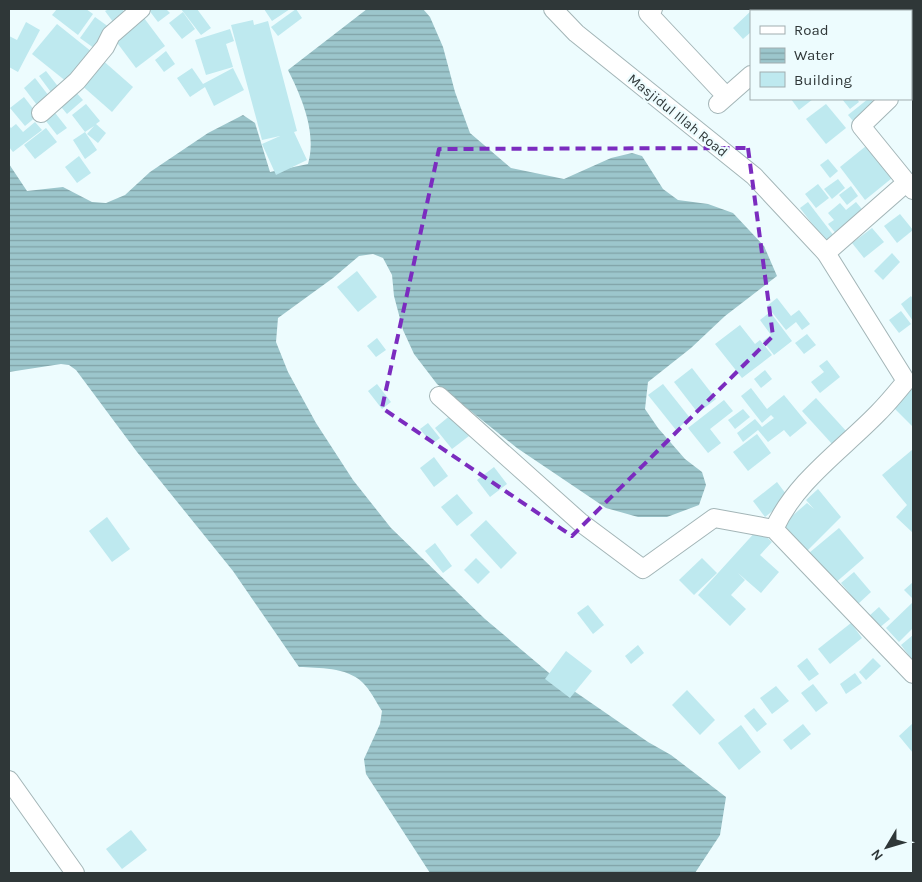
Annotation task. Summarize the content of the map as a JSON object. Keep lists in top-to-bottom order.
{
  "streets": {
    "street": ["Masjidul Illah Road"]
  },
  "legend": ["Road", "Water", "Building"],
  "north": "bottom left"
}
